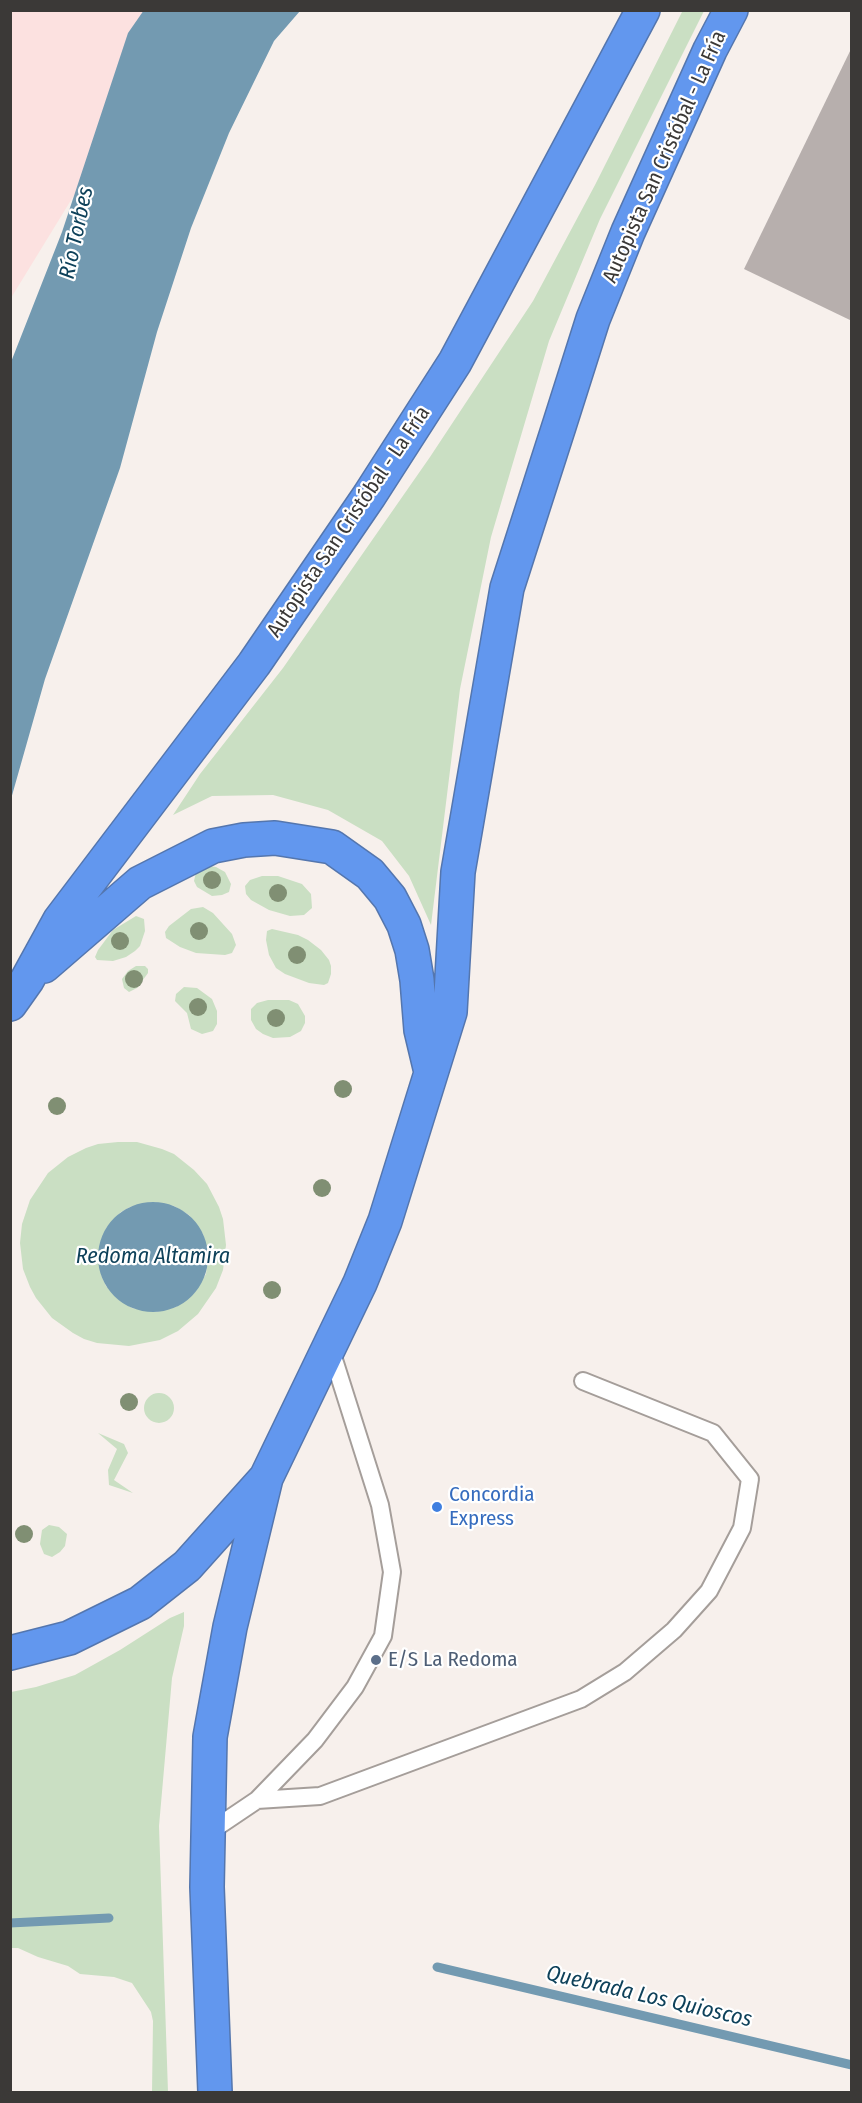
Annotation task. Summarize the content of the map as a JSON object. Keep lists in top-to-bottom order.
{
  "streets": {
    "highway": ["Autopista San Cristóbal - La Fría"]
  },
  "water": ["Río Torbes", "Redoma Altamira", "Quebrada Los Quioscos"],
  "places": ["Concordia Express", "E/S La Redoma"]
}
